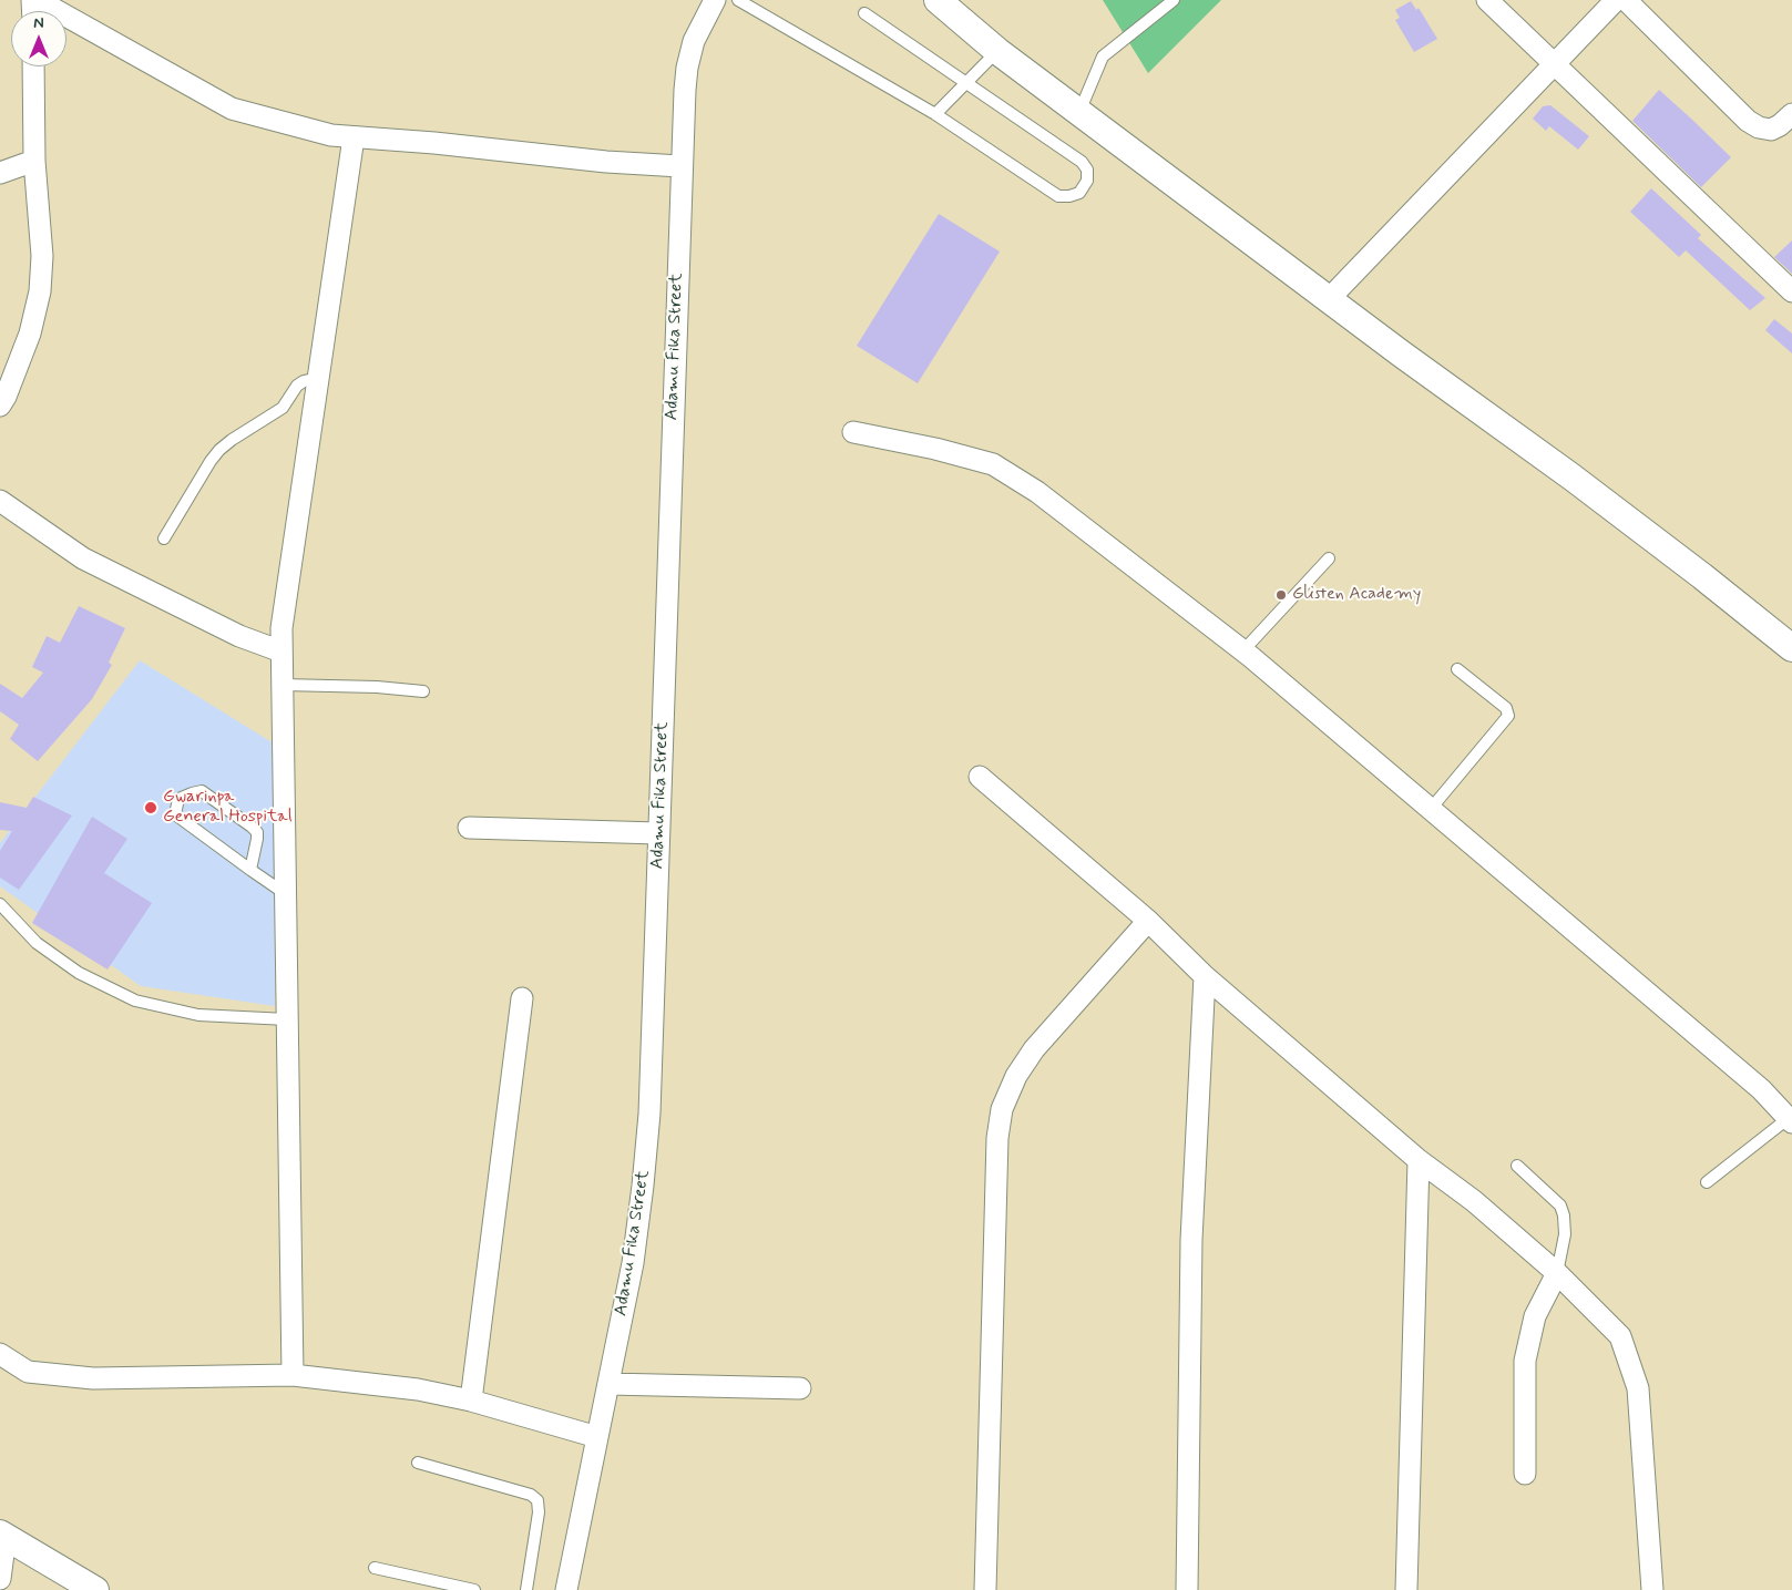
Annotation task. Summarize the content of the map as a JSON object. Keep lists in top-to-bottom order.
{
  "streets": {
    "street": ["Adamu Fika Street"]
  },
  "places": ["Glisten Academy", "Gwarinpa General Hospital"],
  "north": "top"
}
